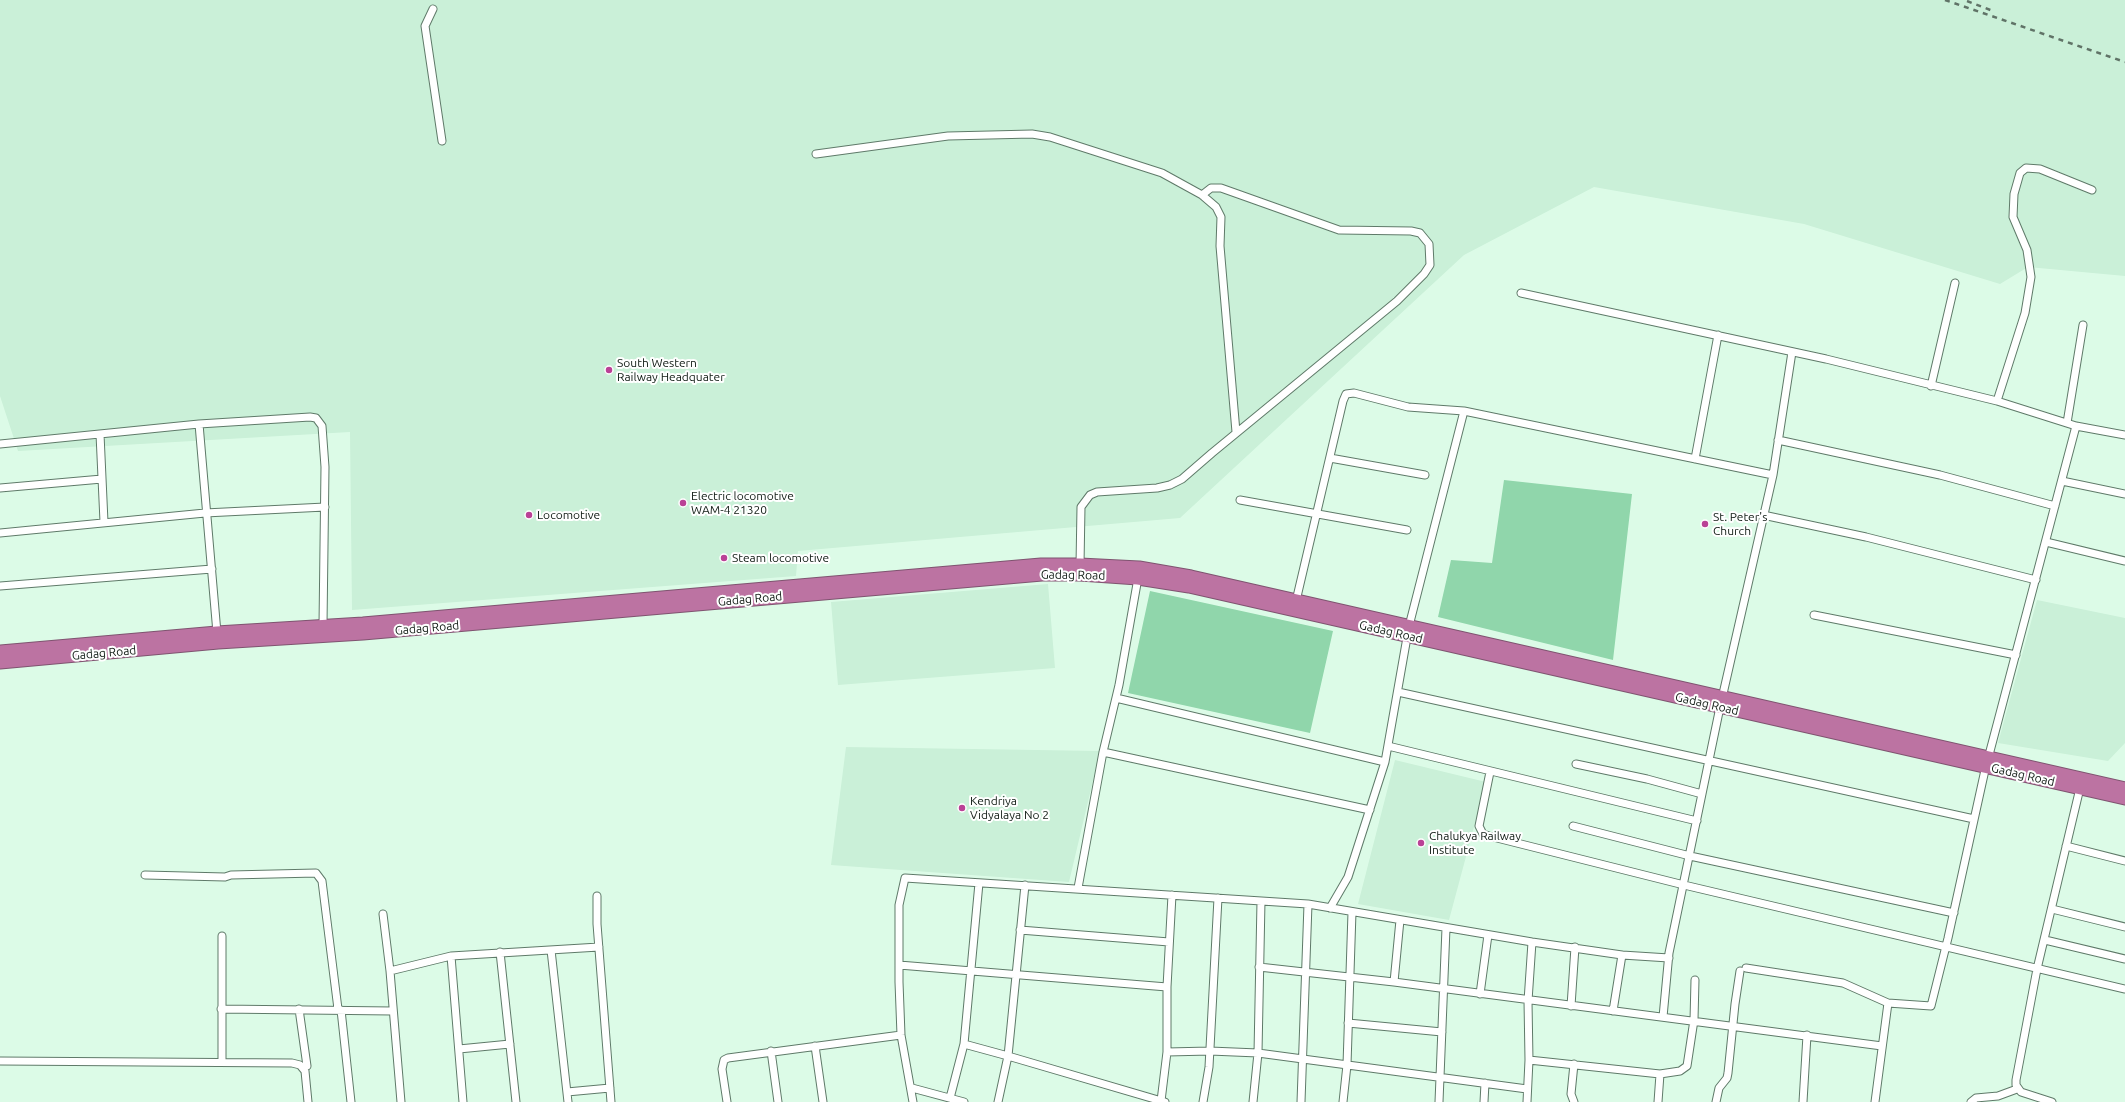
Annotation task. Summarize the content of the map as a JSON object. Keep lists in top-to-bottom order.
{
  "streets": {
    "highway": ["Gadag Road"]
  },
  "places": [
    "South Western Railway Headquater",
    "Electric locomotive WAM-4 21320",
    "Locomotive",
    "St. Peter's Church",
    "Steam locomotive",
    "Kendriya Vidyalaya No 2",
    "Chalukya Railway Institute"
  ]
}
